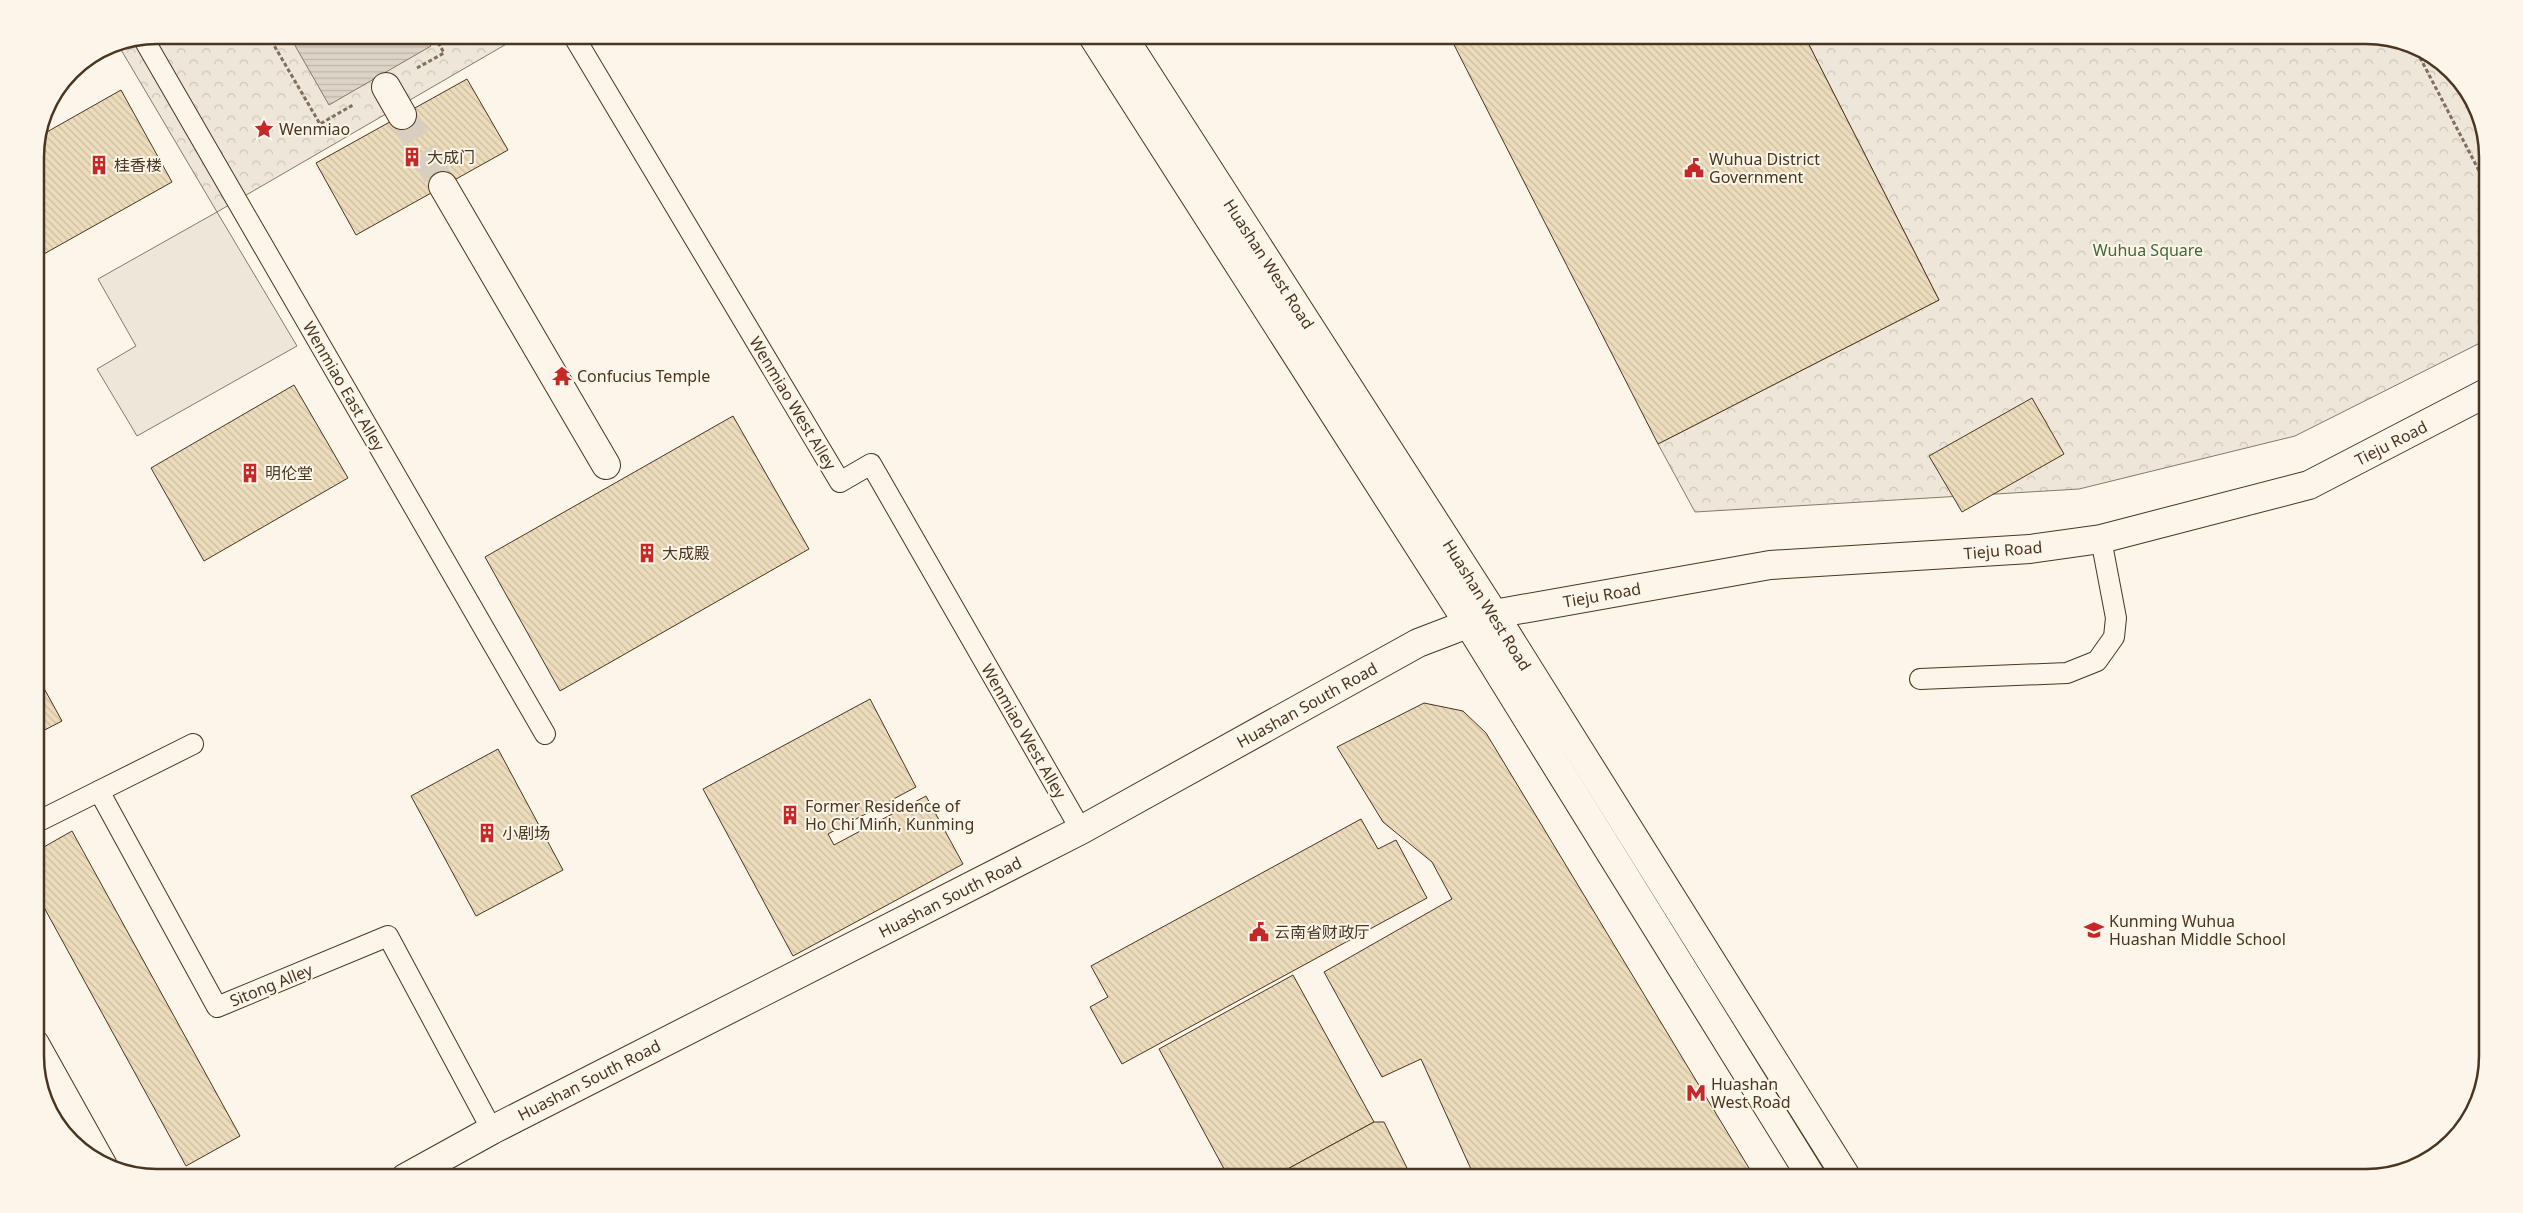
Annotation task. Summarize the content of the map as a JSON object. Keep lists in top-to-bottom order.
{
  "streets": {
    "street": ["Huashan West Road", "Tieju Road", "Huashan South Road"],
    "lane": ["Wenmiao East Alley", "Wenmiao West Alley", "Sitong Alley"]
  },
  "crossings": [
    ["Huashan West Road", "Tieju Road"],
    ["Huashan West Road", "Huashan South Road"],
    ["Wenmiao West Alley", "Huashan South Road"],
    ["Tieju Road", "Huashan South Road"],
    ["Huashan South Road", "Sitong Alley"]
  ],
  "parks": ["Wuhua Square"],
  "places": {
    "place": ["Wenmiao"],
    "building": [
      "大成门",
      "桂香楼",
      "明伦堂",
      "大成殿",
      "Former Residence of Ho Chi Minh, Kunming",
      "小剧场"
    ],
    "public building": ["Wuhua District Government", "云南省财政厅"],
    "temple": ["Confucius Temple"],
    "school or university": ["Kunming Wuhua Huashan Middle School"],
    "metro station": ["Huashan West Road"]
  }
}
